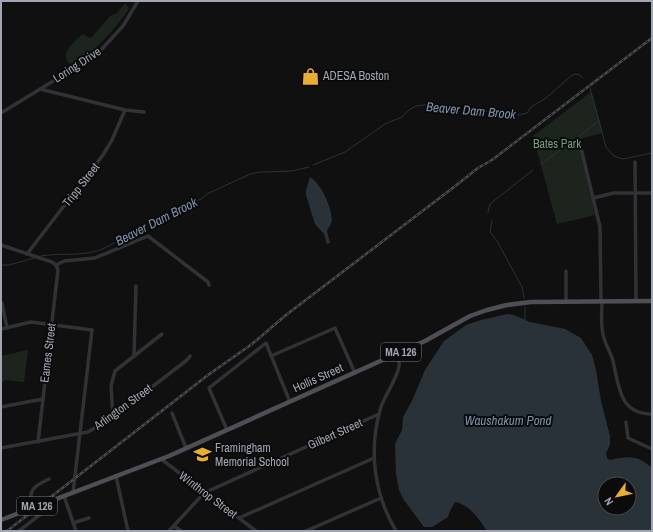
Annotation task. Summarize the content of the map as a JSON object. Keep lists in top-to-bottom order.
{
  "streets": {
    "main road": ["MA 126", "Hollis Street"],
    "street": [
      "Loring Drive",
      "Tripp Street",
      "Eames Street",
      "Arlington Street",
      "Gilbert Street",
      "Winthrop Street"
    ]
  },
  "crossings": [
    ["Eames Street", "Arlington Street"],
    ["Hollis Street", "Winthrop Street"],
    ["Gilbert Street", "Winthrop Street"]
  ],
  "water": ["Beaver Dam Brook", "Waushakum Pond"],
  "parks": ["Bates Park"],
  "places": {
    "shop": ["ADESA Boston"],
    "school or university": ["Framingham Memorial School"]
  },
  "north": "bottom left"
}
